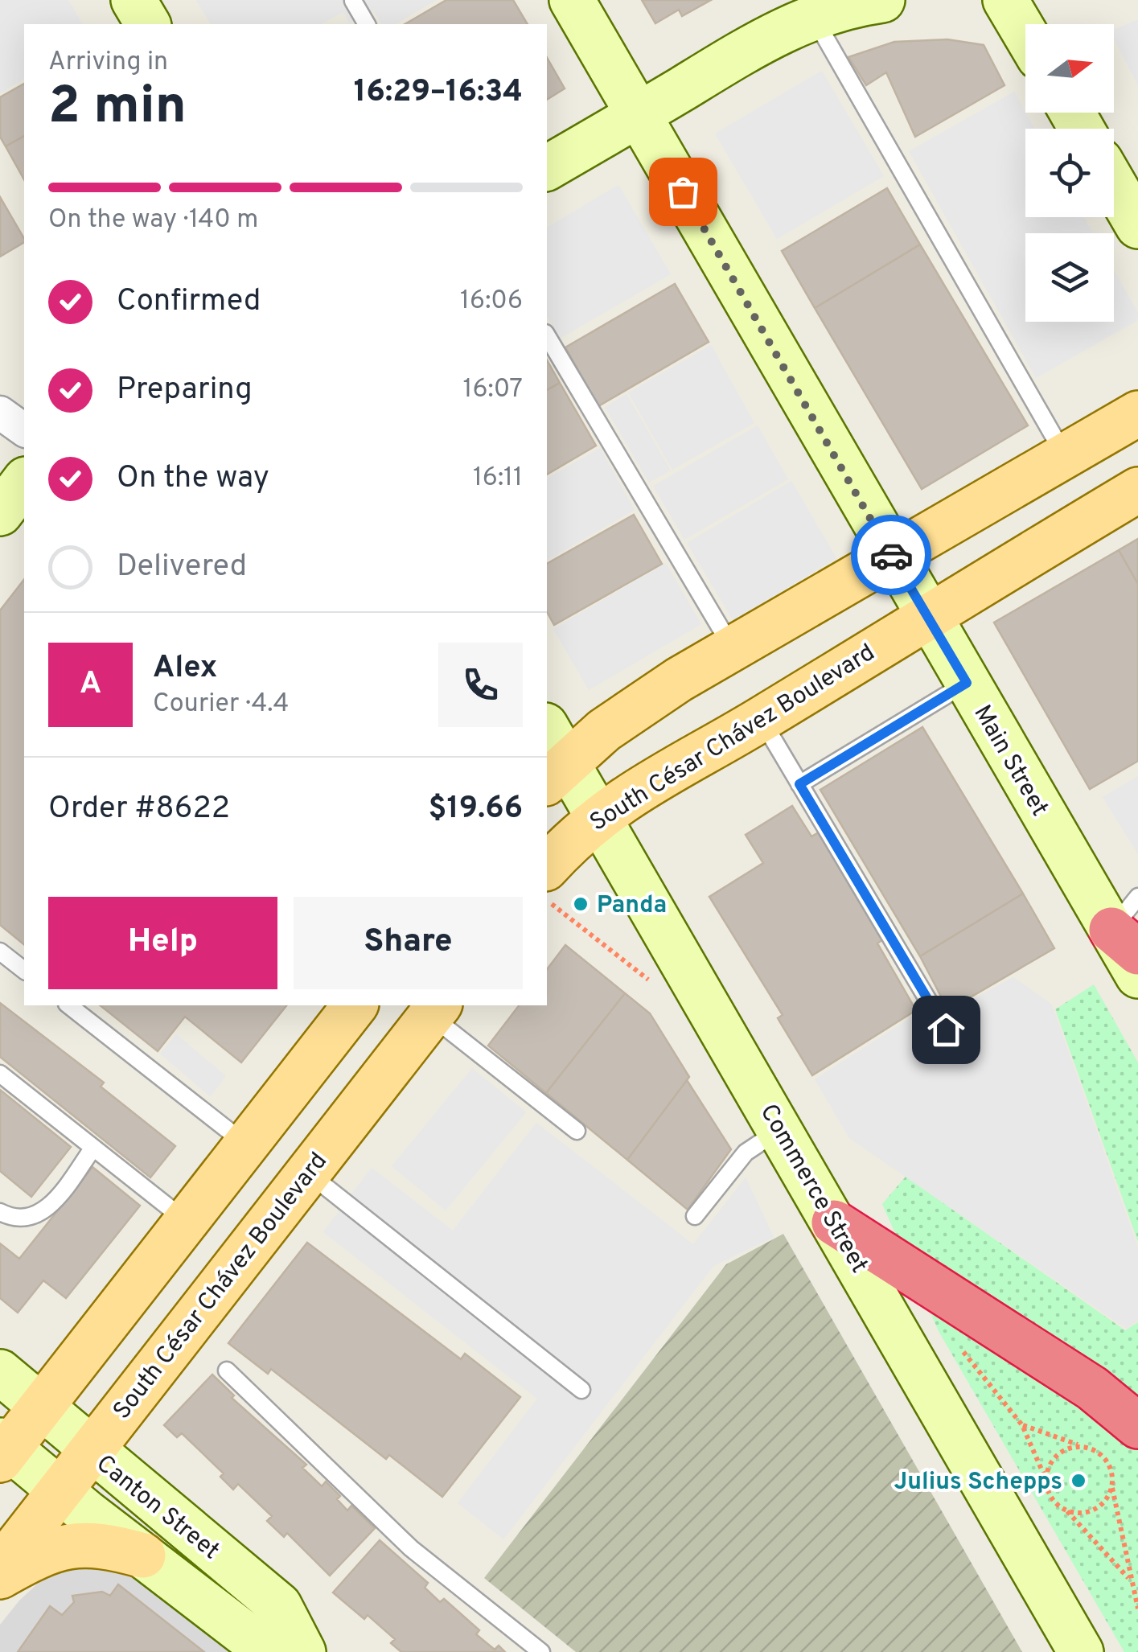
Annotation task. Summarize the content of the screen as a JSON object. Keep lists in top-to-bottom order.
{
  "streets": {
    "main road": [
      "South César Chávez Boulevard",
      "Main Street",
      "Commerce Street",
      "Canton Street"
    ]
  },
  "crossings": [
    ["South César Chávez Boulevard", "Main Street"],
    ["South César Chávez Boulevard", "Commerce Street"],
    ["South César Chávez Boulevard", "Canton Street"]
  ],
  "places": ["Panda", "Julius Schepps"],
  "north": "right",
  "page": {
    "heading": ["2 min", "Arriving in", "16:29–16:34"],
    "panel": [
      "Alex",
      "Courier · 4.4",
      "Order #8622",
      "$19.66"
    ],
    "bar": "On the way · 140 m",
    "list": [
      ["Confirmed", "16:06"],
      ["Preparing", "16:07"],
      ["On the way", "16:11"],
      "Delivered"
    ],
    "round": "A",
    "buttons": ["Help", "Share"]
  }
}
